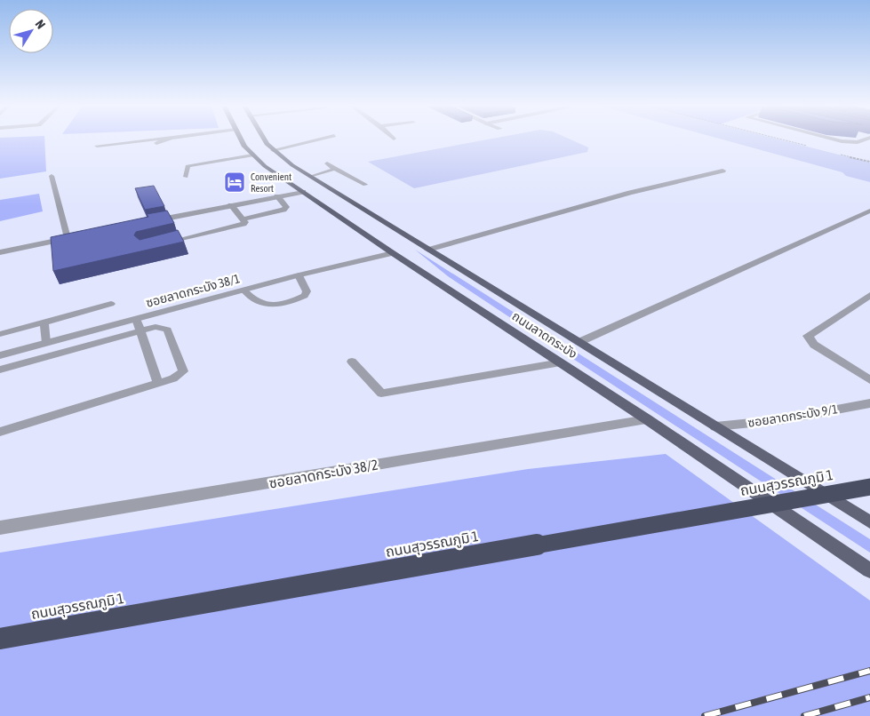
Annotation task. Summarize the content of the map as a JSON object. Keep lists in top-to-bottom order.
{
  "streets": {
    "highway": ["ถนนสุวรรณภูมิ 1"],
    "main road": ["ถนนลาดกระบัง"],
    "street": ["ซอยลาดกระบัง 38/1", "ซอยลาดกระบัง 9/1", "ซอยลาดกระบัง 38/2"]
  },
  "crossings": [
    ["ซอยลาดกระบัง 38/1", "ถนนลาดกระบัง"],
    ["ถนนลาดกระบัง", "ซอยลาดกระบัง 9/1"],
    ["ถนนลาดกระบัง", "ซอยลาดกระบัง 38/2"]
  ],
  "places": {
    "hotel": ["Convenient Resort"]
  },
  "north": "top right"
}
